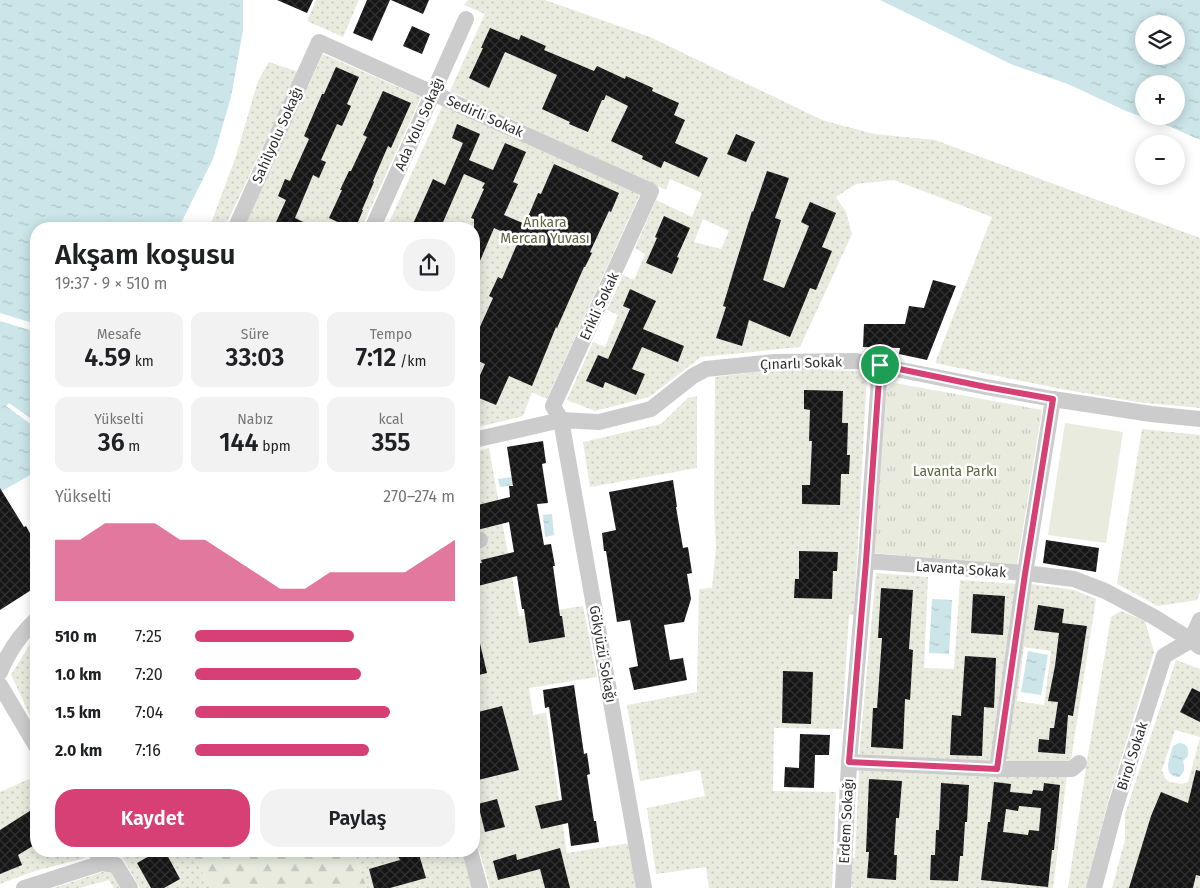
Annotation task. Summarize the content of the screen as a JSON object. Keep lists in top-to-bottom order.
{
  "streets": {
    "street": [
      "Sedirli Sokak",
      "Ada Yolu Sokağı",
      "Sahilyolu Sokağı",
      "Erikli Sokak",
      "Çınarlı Sokak",
      "Lavanta Sokak",
      "Gökyüzü Sokağı",
      "Birol Sokak",
      "Erdem Sokağı"
    ]
  },
  "crossings": [
    ["Sedirli Sokak", "Ada Yolu Sokağı"],
    ["Sedirli Sokak", "Sahilyolu Sokağı"],
    ["Sedirli Sokak", "Erikli Sokak"],
    ["Erikli Sokak", "Çınarlı Sokak"],
    ["Erikli Sokak", "Gökyüzü Sokağı"],
    ["Çınarlı Sokak", "Gökyüzü Sokağı"],
    ["Çınarlı Sokak", "Erdem Sokağı"],
    ["Lavanta Sokak", "Birol Sokak"],
    ["Lavanta Sokak", "Erdem Sokağı"]
  ],
  "parks": ["Ankara Mercan Yuvası", "Lavanta Parkı"],
  "page": {
    "map_buttons": ["+", "−"],
    "heading": ["Akşam koşusu", "19:37 · 9 × 510 m"],
    "stats": [
      ["Mesafe", "4.59 km"],
      ["Süre", "33:03"],
      ["Tempo", "7:12 /km"],
      ["Yükselti", "36 m"],
      ["Nabız", "144 bpm"],
      ["kcal", "355"]
    ],
    "chart": ["Yükselti", "270–274 m"],
    "list": [
      {
        "name": "510 m",
        "note": "7:25"
      },
      {
        "name": "1.0 km",
        "note": "7:20"
      },
      {
        "name": "1.5 km",
        "note": "7:04"
      },
      {
        "name": "2.0 km",
        "note": "7:16"
      }
    ],
    "buttons": ["Kaydet", "Paylaş"]
  }
}
